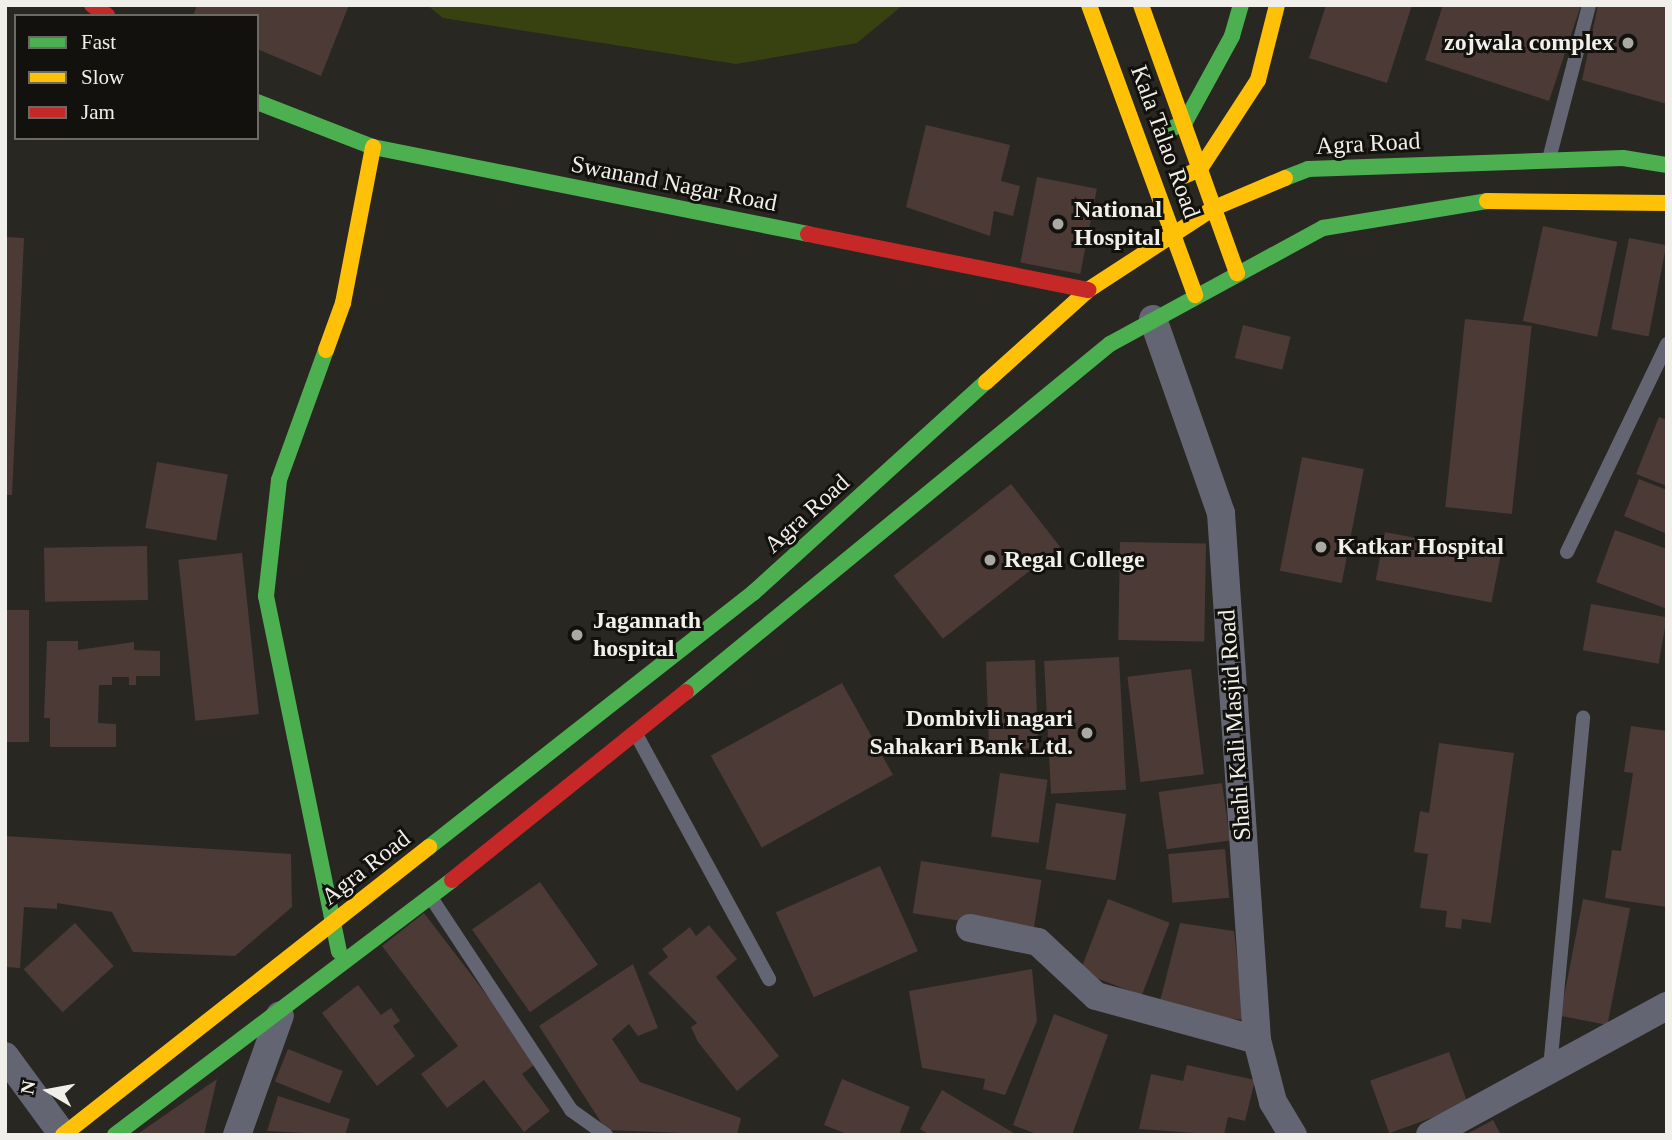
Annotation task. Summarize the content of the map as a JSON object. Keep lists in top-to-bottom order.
{
  "streets": {
    "main road": ["Kala Talao Road", "Agra Road", "Swanand Nagar Road"],
    "street": ["Shahi Kali Masjid Road"]
  },
  "crossings": [
    ["Kala Talao Road", "Agra Road"],
    ["Agra Road", "Swanand Nagar Road"]
  ],
  "places": [
    "zojwala complex",
    "National Hospital",
    "Katkar Hospital",
    "Regal College",
    "Jagannath hospital",
    "Dombivli nagari Sahakari Bank Ltd."
  ],
  "legend": ["Fast", "Slow", "Jam"],
  "north": "left"
}
